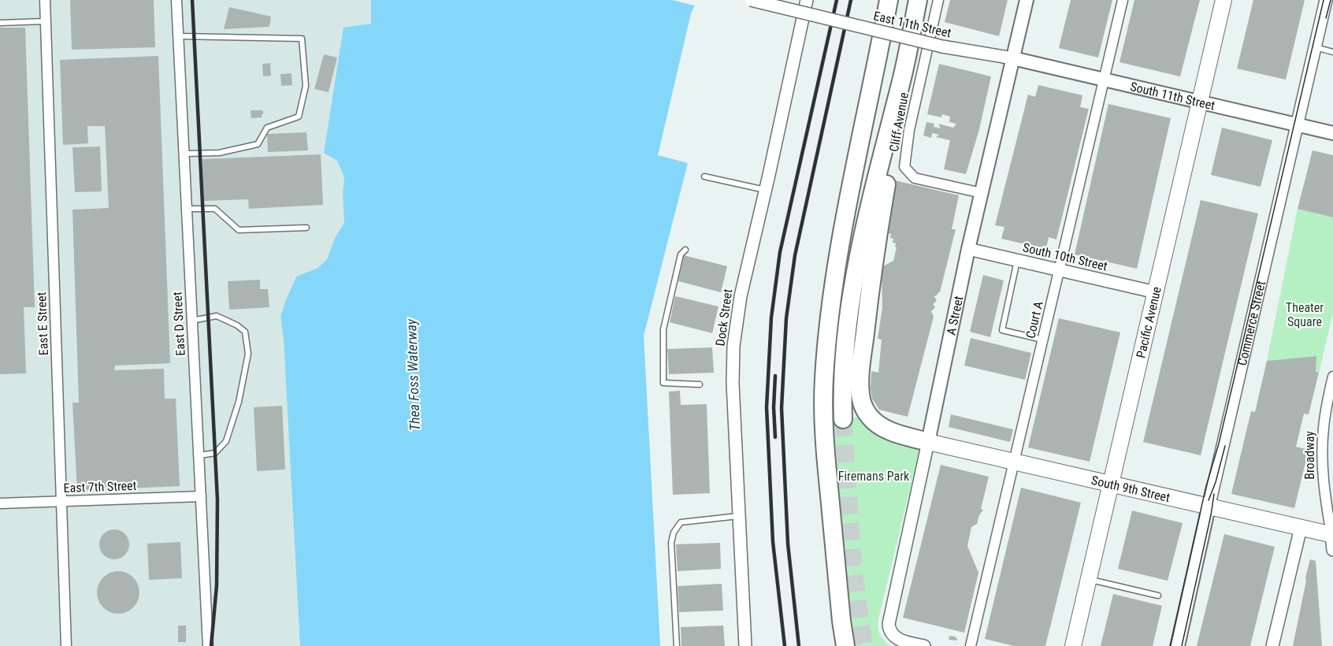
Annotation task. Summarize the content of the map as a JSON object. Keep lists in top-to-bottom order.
{
  "streets": {
    "main road": [
      "South 11th Street",
      "A Street",
      "Pacific Avenue",
      "Commerce Street",
      "South 9th Street"
    ],
    "street": [
      "East 11th Street",
      "Cliff Avenue",
      "South 10th Street",
      "Dock Street",
      "Court A",
      "East E Street",
      "East D Street",
      "Broadway",
      "East 7th Street"
    ]
  },
  "crossings": [
    ["East 11th Street", "South 11th Street"],
    ["East 11th Street", "A Street"],
    ["South 11th Street", "A Street"],
    ["South 11th Street", "Court A"],
    ["South 11th Street", "Pacific Avenue"],
    ["South 11th Street", "Commerce Street"],
    ["Cliff Avenue", "A Street"],
    ["South 10th Street", "A Street"],
    ["South 10th Street", "Court A"],
    ["South 10th Street", "Pacific Avenue"],
    ["A Street", "South 9th Street"],
    ["Court A", "South 9th Street"],
    ["Pacific Avenue", "South 9th Street"],
    ["Commerce Street", "South 9th Street"],
    ["East E Street", "East 7th Street"],
    ["East D Street", "East 7th Street"],
    ["Broadway", "South 9th Street"]
  ],
  "water": ["Thea Foss Waterway"],
  "parks": ["Theater Square", "Firemans Park"]
}
